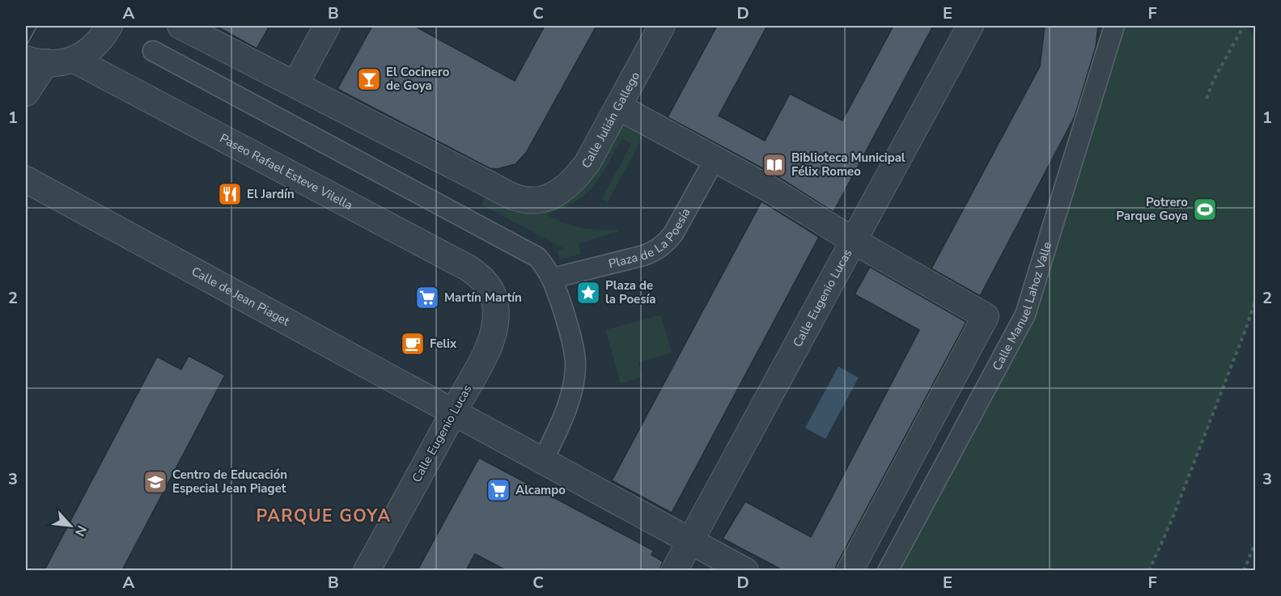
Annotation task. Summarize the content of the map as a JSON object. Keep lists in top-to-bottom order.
{
  "streets": {
    "street": [
      "Calle Julián Gallego",
      "Paseo Rafael Esteve Vilella",
      "Plaza de La Poesía",
      "Calle de Jean Piaget",
      "Calle Eugenio Lucas",
      "Calle Manuel Lahoz Valle"
    ]
  },
  "crossings": [
    ["Paseo Rafael Esteve Vilella", "Calle Eugenio Lucas"],
    ["Calle de Jean Piaget", "Calle Eugenio Lucas"]
  ],
  "districts": ["PARQUE GOYA"],
  "places": {
    "bar": ["El Cocinero de Goya"],
    "library": ["Biblioteca Municipal Félix Romeo"],
    "restaurant": ["El Jardín"],
    "sports": ["Potrero Parque Goya"],
    "place": ["Plaza de la Poesía"],
    "supermarket": ["Martín Martín", "Alcampo"],
    "cafe": ["Felix"],
    "school or university": ["Centro de Educación Especial Jean Piaget"]
  },
  "north": "bottom right",
  "grid": {
    "columns": [
      "A",
      "B",
      "C",
      "D",
      "E",
      "F"
    ],
    "rows": ["1", "2", "3"]
  }
}
